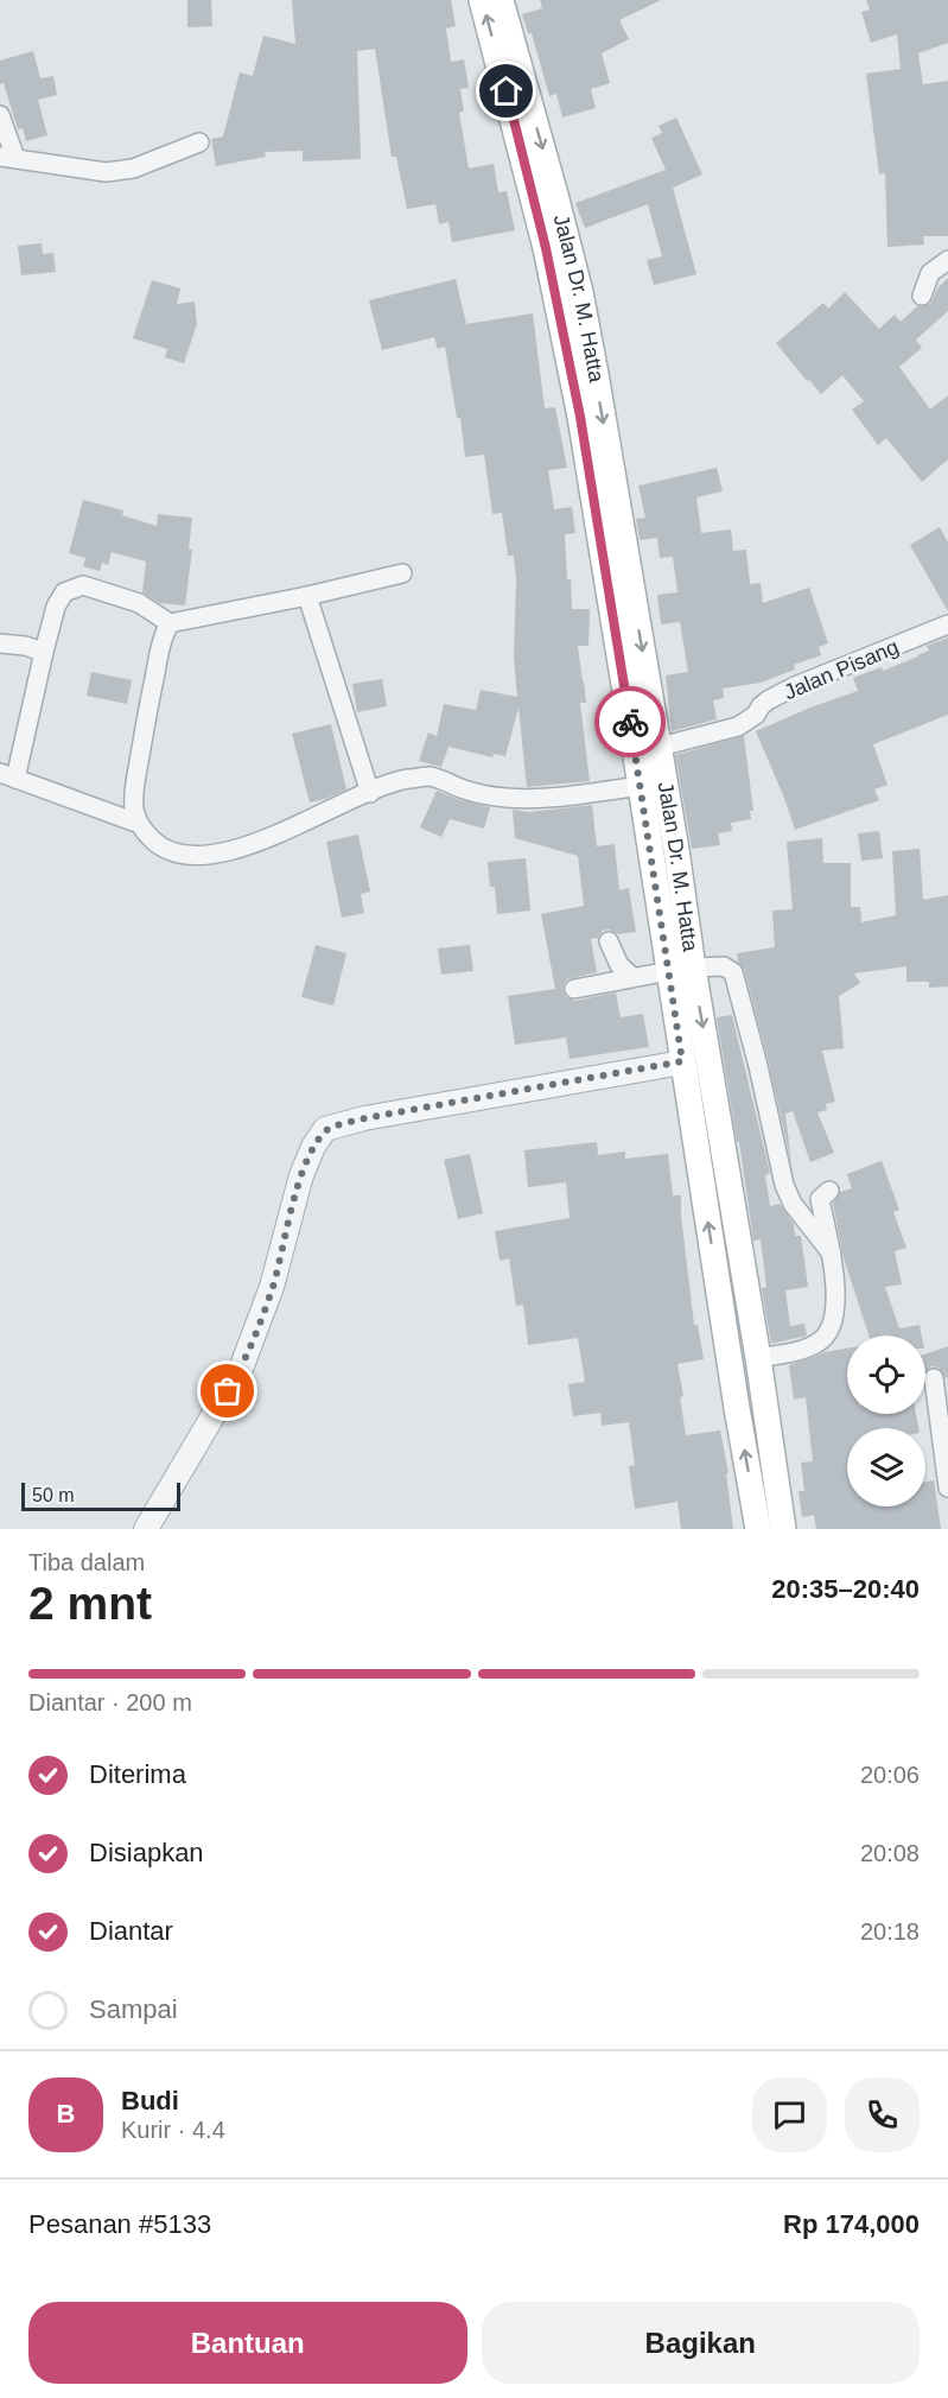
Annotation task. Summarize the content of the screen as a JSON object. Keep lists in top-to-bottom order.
{
  "streets": {
    "main road": ["Jalan Dr. M. Hatta"],
    "street": ["Jalan Pisang"]
  },
  "crossings": [
    ["Jalan Dr. M. Hatta", "Jalan Pisang"]
  ],
  "scale_bar": "50 m",
  "page": {
    "scale": "50 m",
    "heading": ["2 mnt", "Tiba dalam", "20:35–20:40"],
    "panel": [
      "Budi",
      "Kurir · 4.4",
      "Pesanan #5133",
      "Rp 174,000"
    ],
    "bar": "Diantar · 200 m",
    "list": [
      ["Diterima", "20:06"],
      ["Disiapkan", "20:08"],
      ["Diantar", "20:18"],
      "Sampai"
    ],
    "round": "B",
    "buttons": ["Bantuan", "Bagikan"]
  }
}
